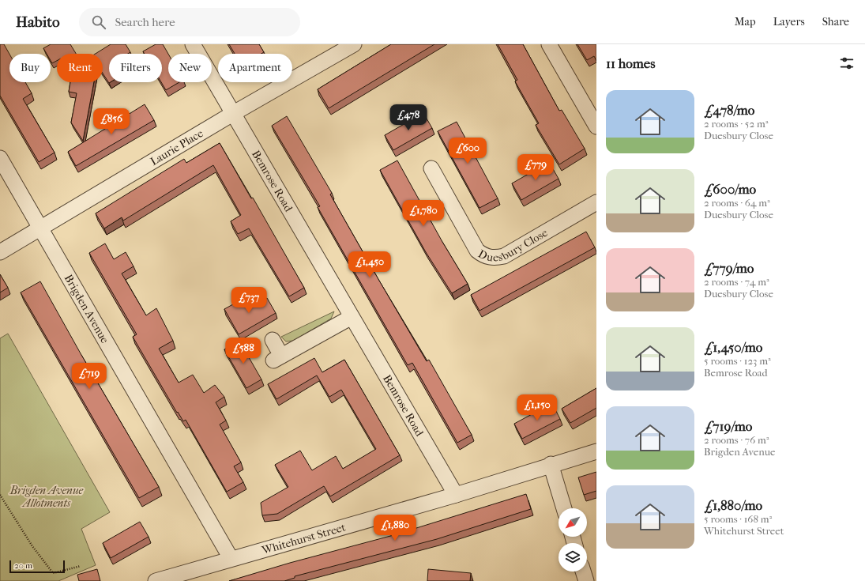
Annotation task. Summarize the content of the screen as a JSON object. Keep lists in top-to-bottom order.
{
  "streets": {
    "street": [
      "Laurie Place",
      "Bemrose Road",
      "Duesbury Close",
      "Brigden Avenue",
      "Whitehurst Street"
    ]
  },
  "crossings": [
    ["Laurie Place", "Bemrose Road"],
    ["Laurie Place", "Brigden Avenue"],
    ["Bemrose Road", "Whitehurst Street"],
    ["Brigden Avenue", "Whitehurst Street"]
  ],
  "parks": ["Brigden Avenue Allotments"],
  "scale_bar": "20 m",
  "north": "bottom left",
  "page": {
    "header": "Habito",
    "search": "Search here",
    "nav": ["Map", "Layers", "Share"],
    "heading": "11 homes",
    "chip": [
      "Buy",
      "Rent",
      "Filters",
      "New",
      "Apartment"
    ],
    "list": [
      {
        "name": "£478/mo",
        "note": "2 rooms · 52 m² · Duesbury Close"
      },
      {
        "name": "£600/mo",
        "note": "2 rooms · 64 m² · Duesbury Close"
      },
      {
        "name": "£779/mo",
        "note": "2 rooms · 74 m² · Duesbury Close"
      },
      {
        "name": "£1,450/mo",
        "note": "5 rooms · 123 m² · Bemrose Road"
      },
      {
        "name": "£719/mo",
        "note": "2 rooms · 76 m² · Brigden Avenue"
      },
      {
        "name": "£1,880/mo",
        "note": "5 rooms · 168 m² · Whitehurst Street"
      }
    ],
    "price": [
      "£478",
      "£856",
      "£600",
      "£779",
      "£1,780",
      "£1,450",
      "£737",
      "£588",
      "£719",
      "£1,150",
      "£1,880"
    ],
    "scale": "20 m"
  }
}
